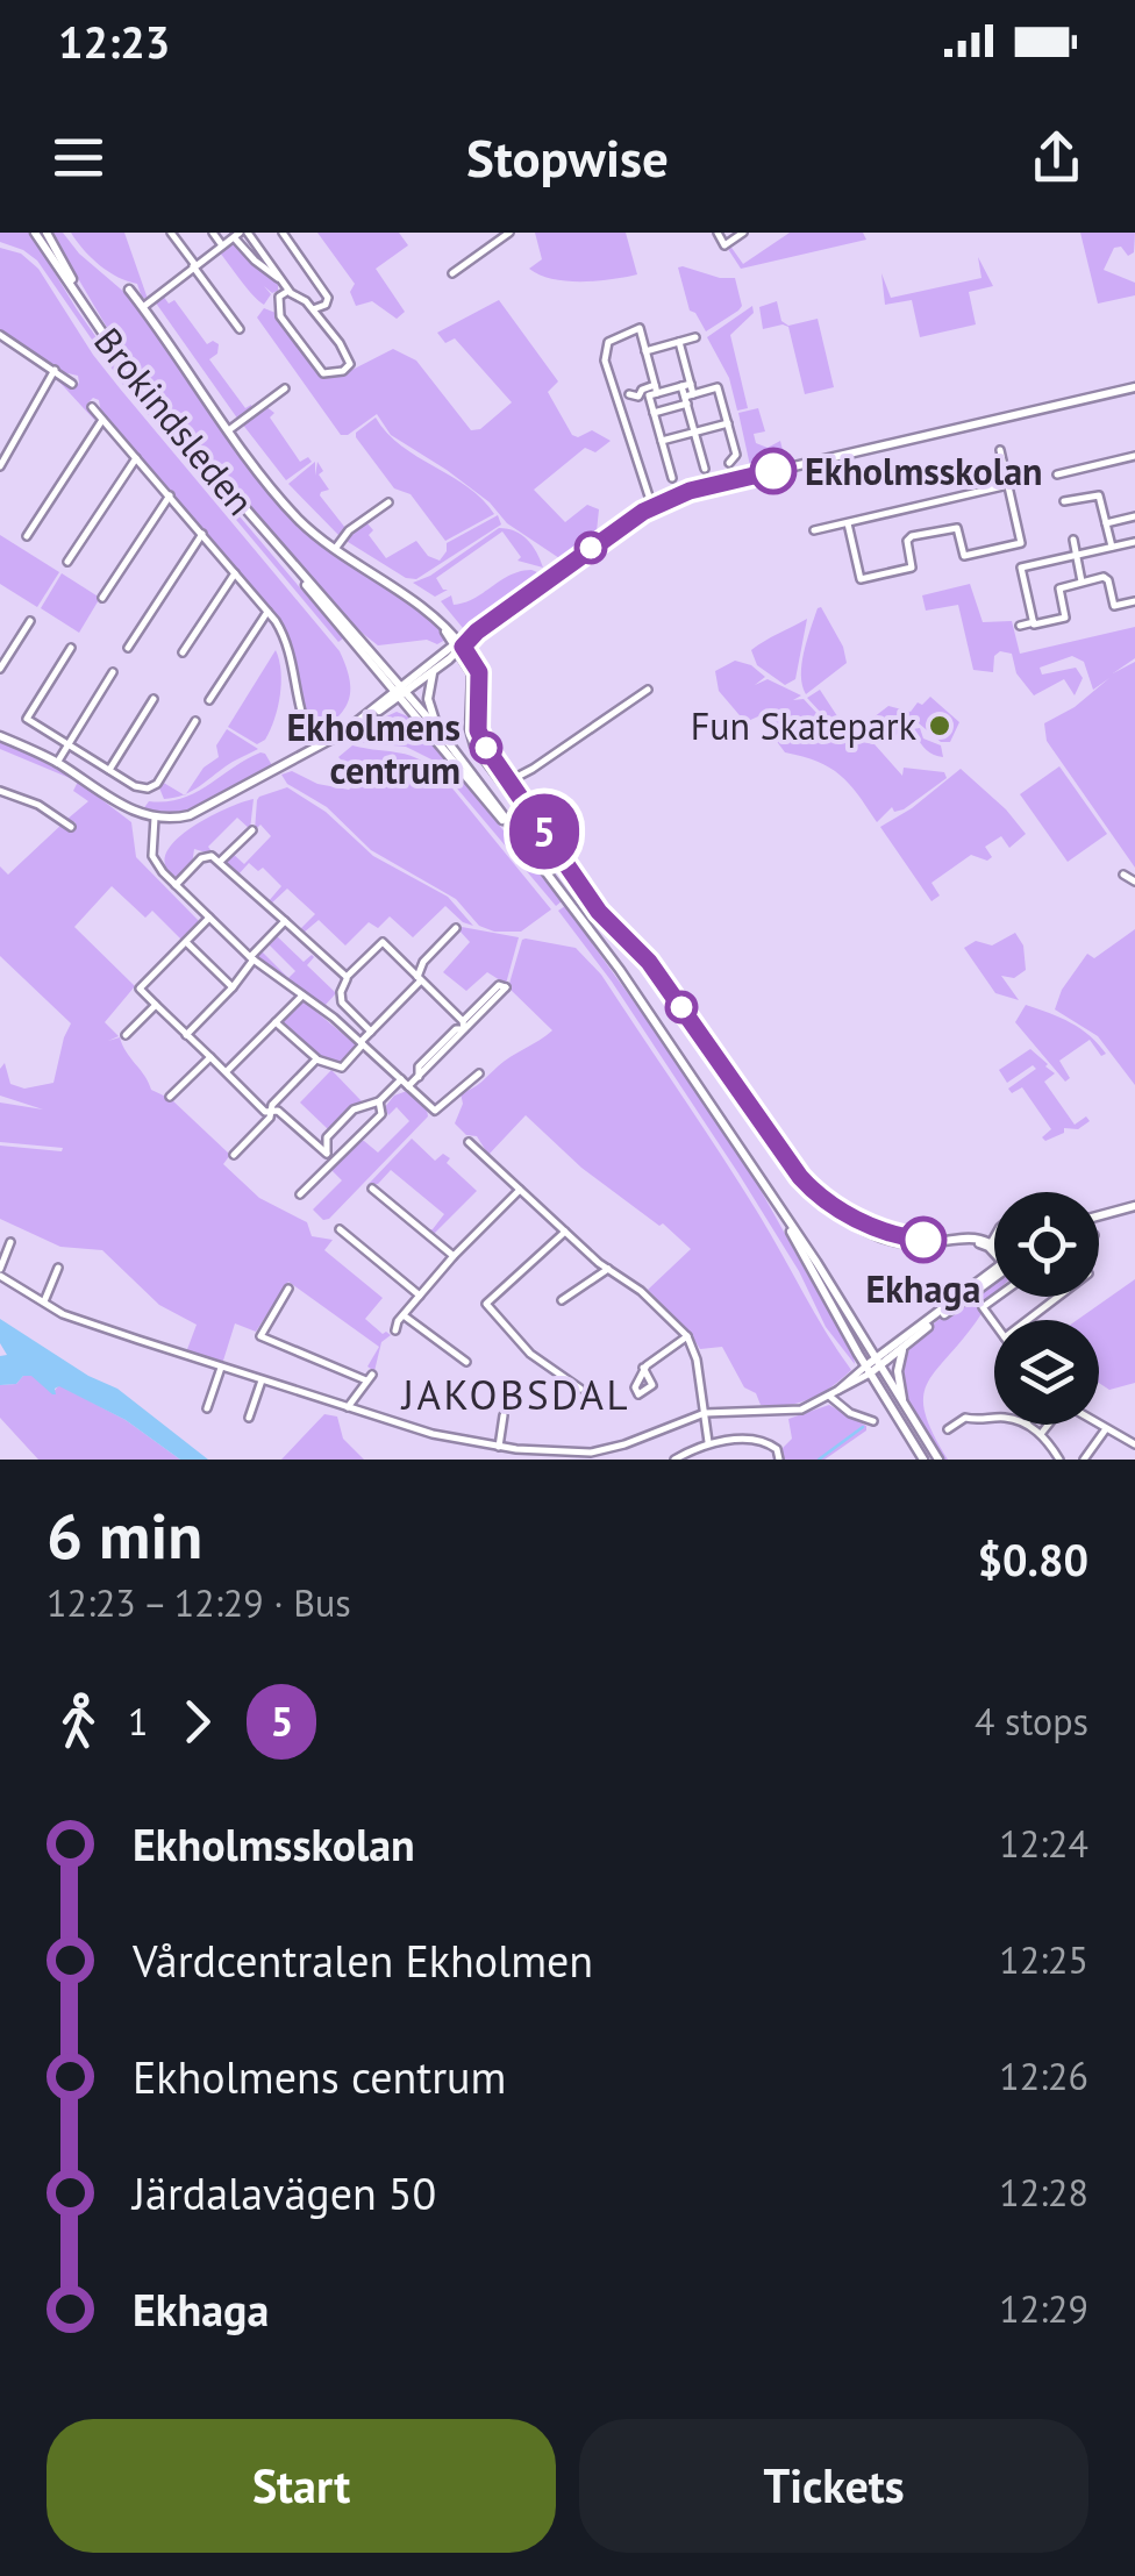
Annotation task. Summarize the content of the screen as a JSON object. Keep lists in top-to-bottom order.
{
  "streets": {
    "main road": ["Brokindsleden"]
  },
  "districts": ["JAKOBSDAL"],
  "places": [
    "Ekholmsskolan",
    "Fun Skatepark",
    "Ekholmens centrum",
    "Ekhaga"
  ],
  "lines": ["bus line 5"],
  "page": {
    "status": "12:23",
    "header": "Stopwise",
    "on_map": "5",
    "heading": ["6 min", "12:23 – 12:29 · Bus", "$0.80"],
    "legs": ["1", "5", "4 stops"],
    "list": [
      {
        "name": "Ekholmsskolan",
        "value": "12:24"
      },
      {
        "name": "Vårdcentralen Ekholmen",
        "value": "12:25"
      },
      {
        "name": "Ekholmens centrum",
        "value": "12:26"
      },
      {
        "name": "Järdalavägen 50",
        "value": "12:28"
      },
      {
        "name": "Ekhaga",
        "value": "12:29"
      }
    ],
    "buttons": ["Start", "Tickets"]
  }
}
